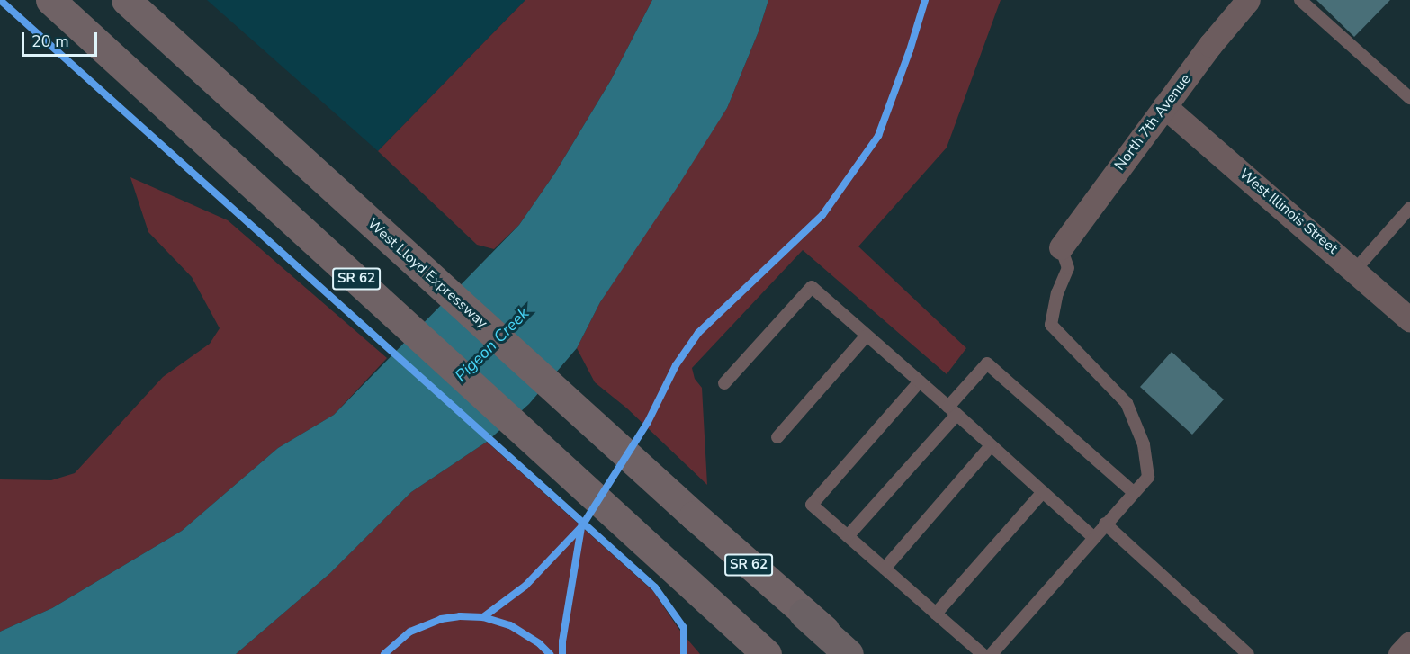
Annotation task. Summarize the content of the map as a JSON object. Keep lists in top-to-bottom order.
{
  "streets": {
    "highway": ["West Lloyd Expressway", "SR 62"],
    "street": ["North 7th Avenue", "West Illinois Street"]
  },
  "crossings": [
    ["North 7th Avenue", "West Illinois Street"]
  ],
  "water": ["Pigeon Creek"],
  "scale_bar": "20 m"
}
